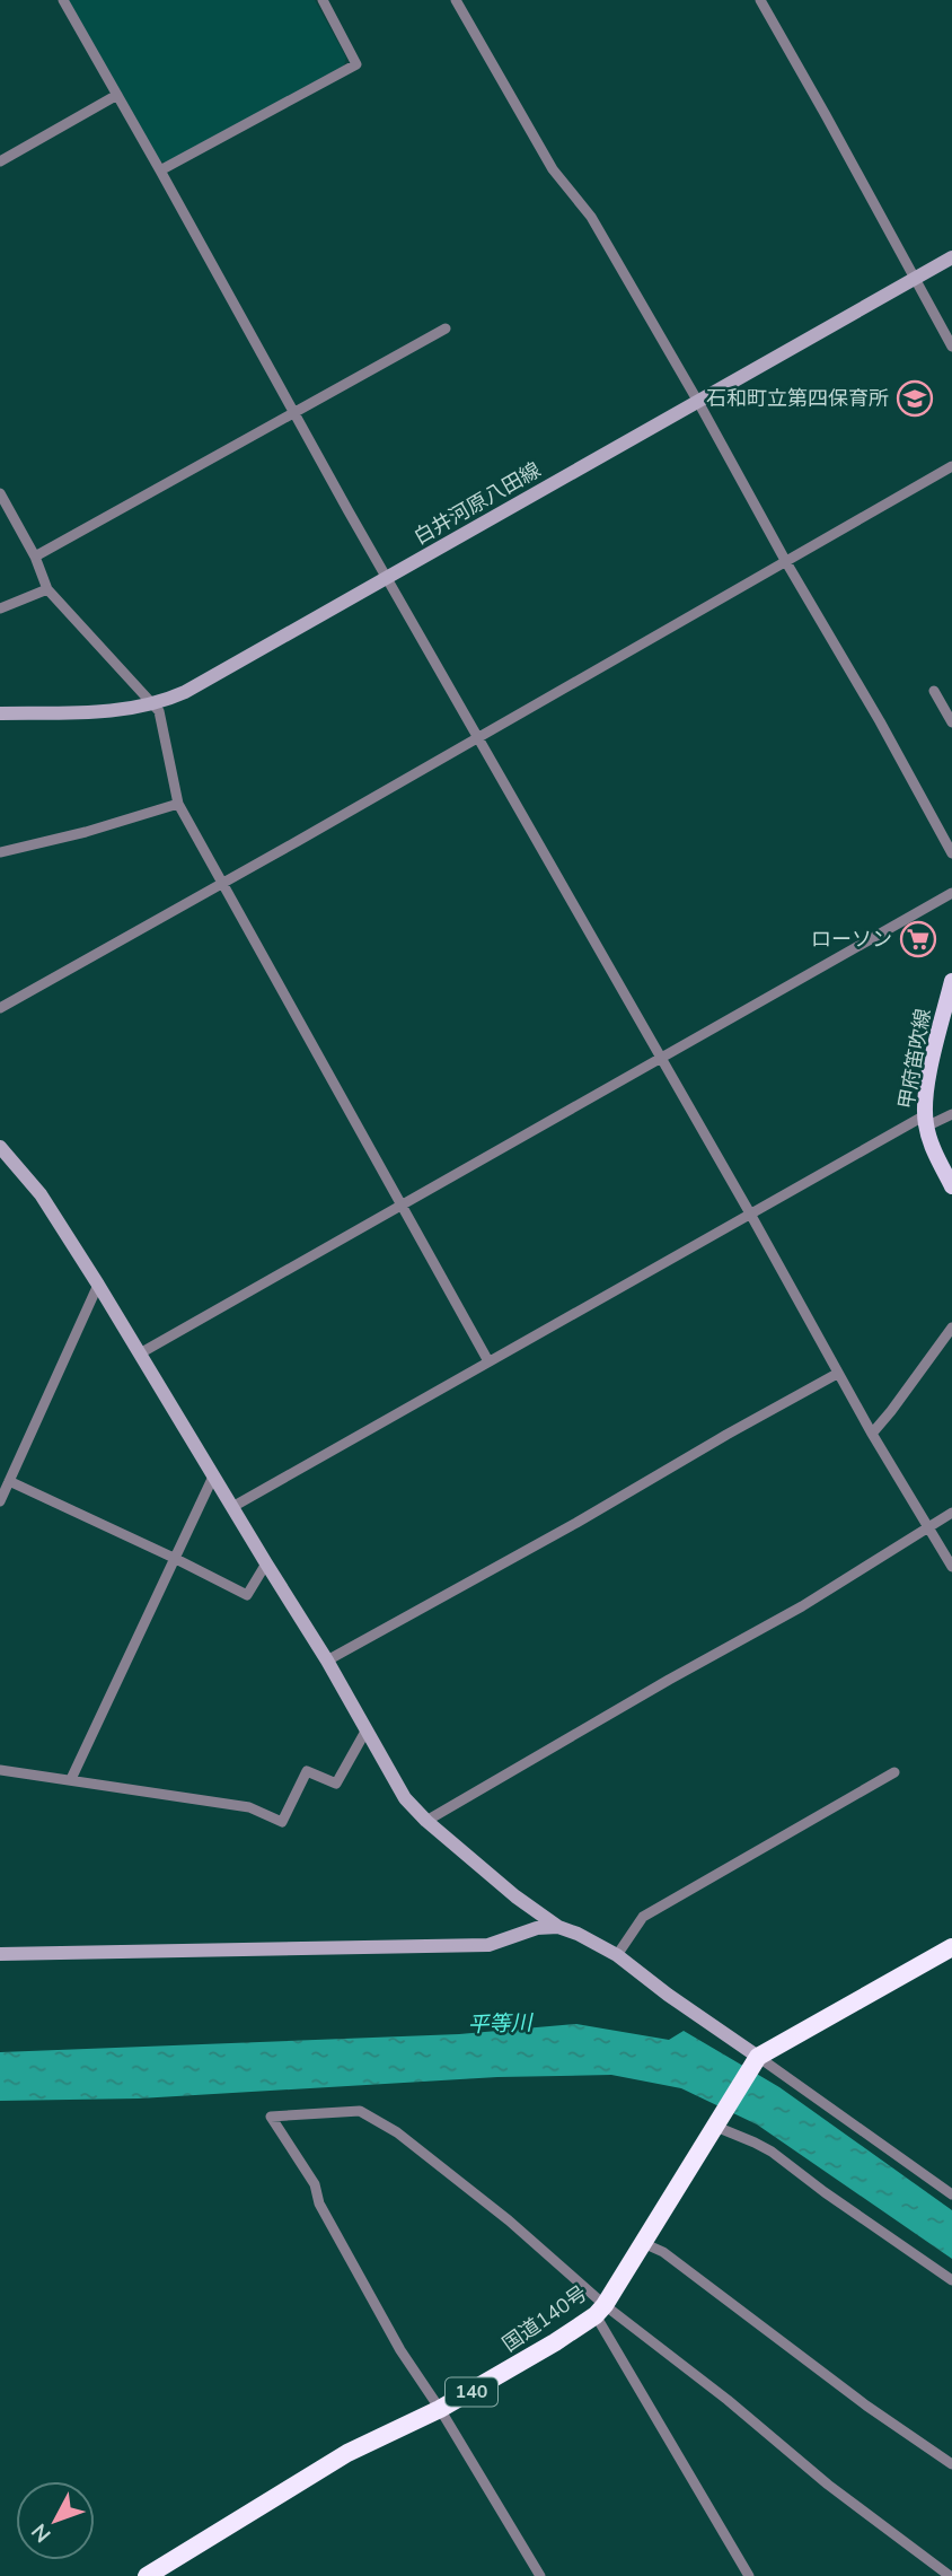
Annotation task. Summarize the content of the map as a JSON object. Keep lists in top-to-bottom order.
{
  "streets": {
    "highway": ["国道140号", "140"],
    "main road": ["甲府笛吹線"],
    "street": ["白井河原八田線"]
  },
  "water": ["平等川"],
  "places": {
    "school or university": ["石和町立第四保育所"],
    "supermarket": ["ローソン"]
  },
  "north": "bottom left"
}
